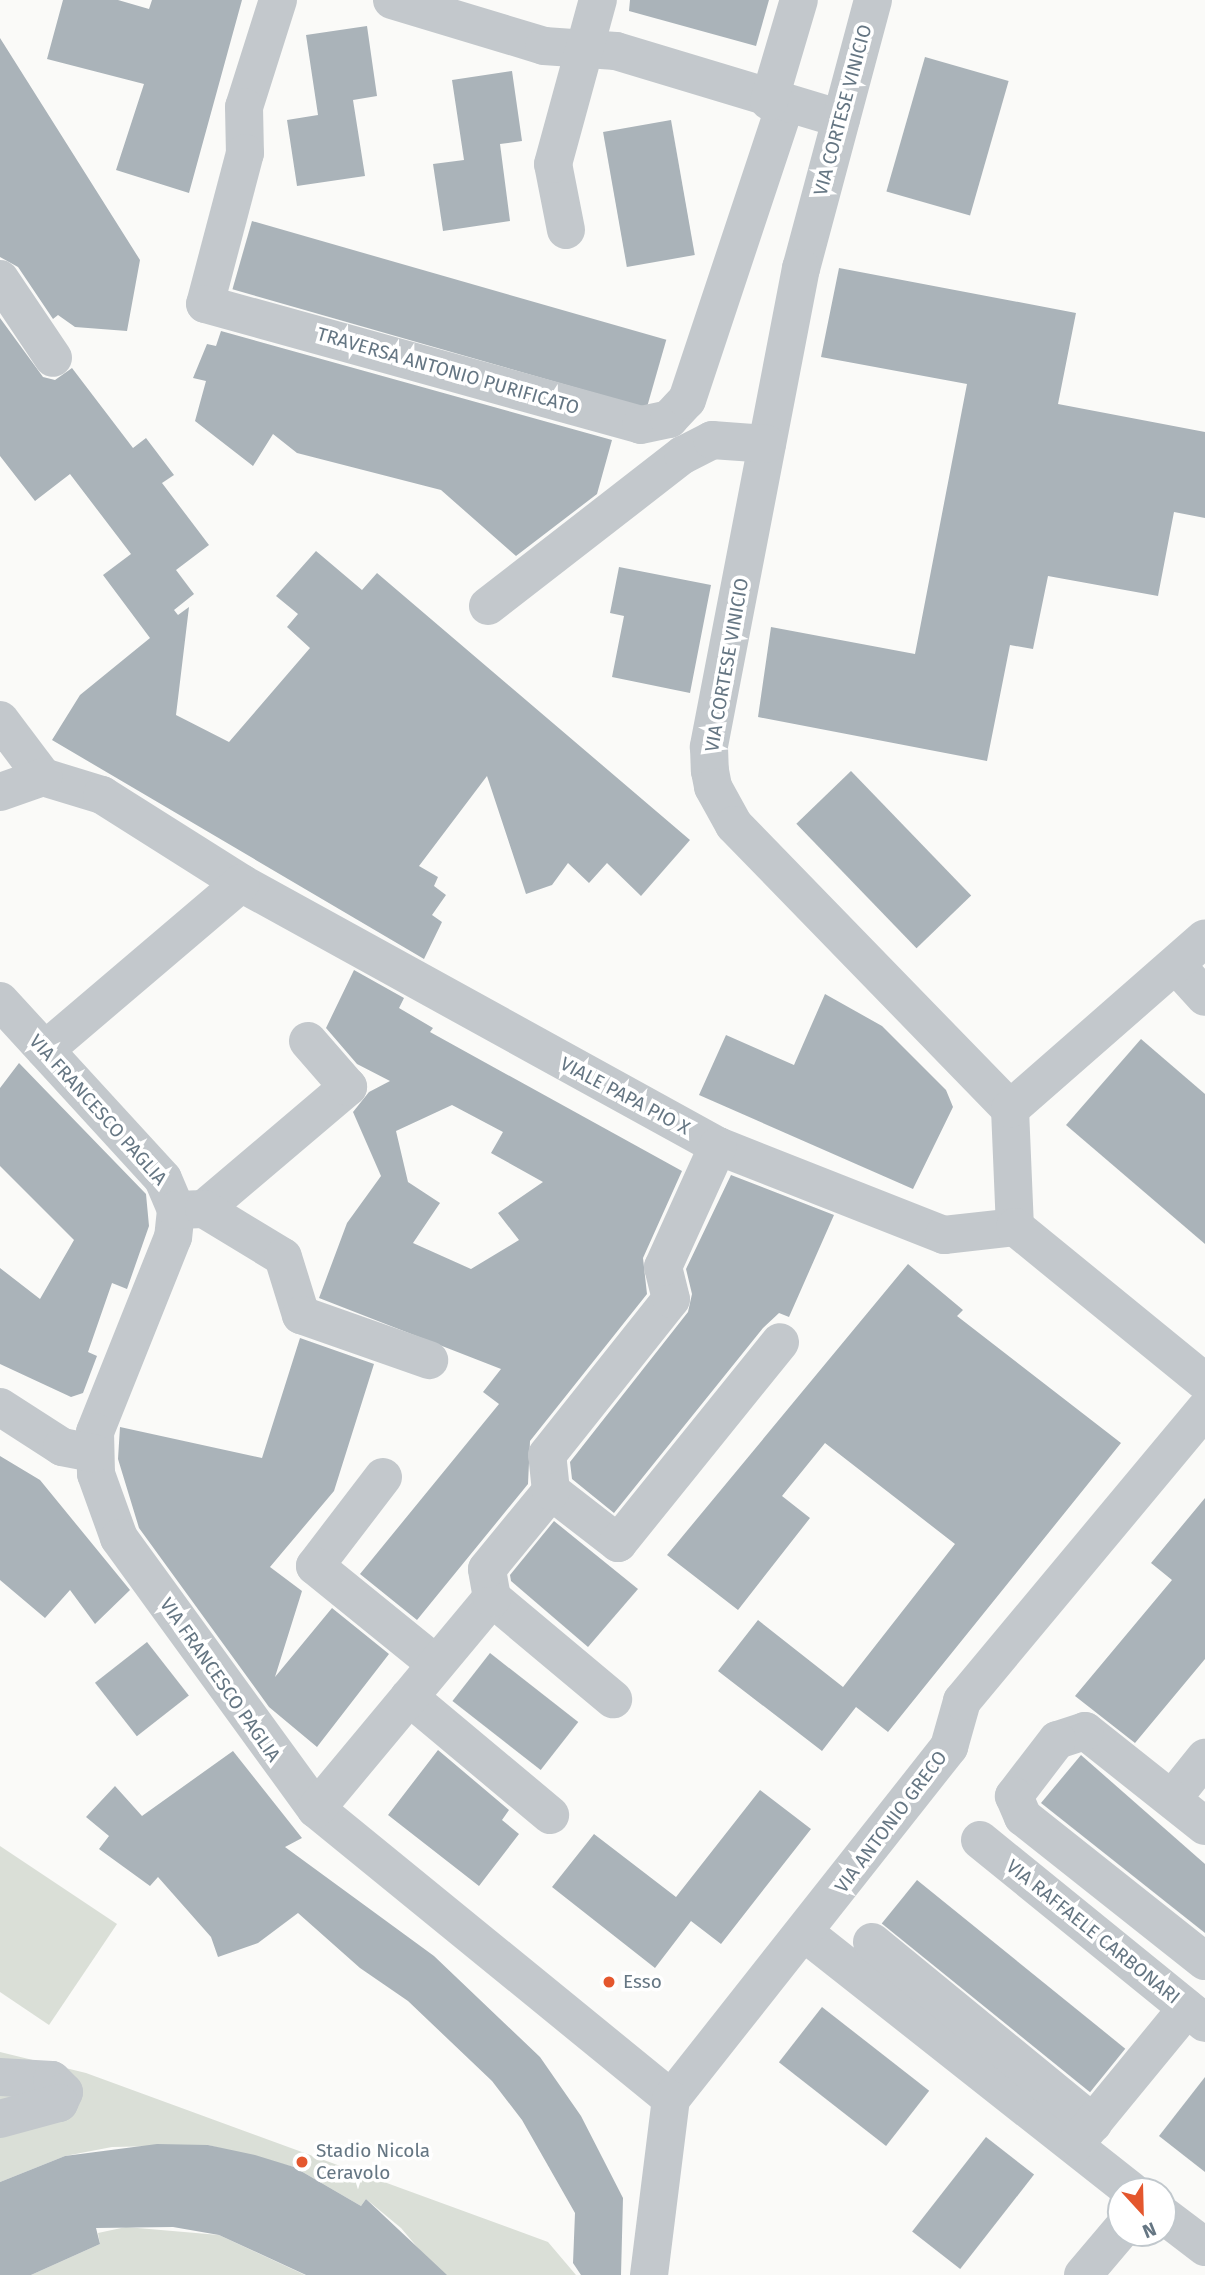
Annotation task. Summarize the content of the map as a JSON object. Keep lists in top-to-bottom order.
{
  "streets": {
    "street": [
      "VIA CORTESE VINICIO",
      "TRAVERSA ANTONIO PURIFICATO",
      "VIALE PAPA PIO X",
      "VIA FRANCESCO PAGLIA",
      "VIA ANTONIO GRECO",
      "VIA RAFFAELE CARBONARI"
    ]
  },
  "crossings": [
    ["VIA FRANCESCO PAGLIA", "VIA ANTONIO GRECO"]
  ],
  "places": ["Esso", "Stadio Nicola Ceravolo"],
  "north": "bottom"
}
